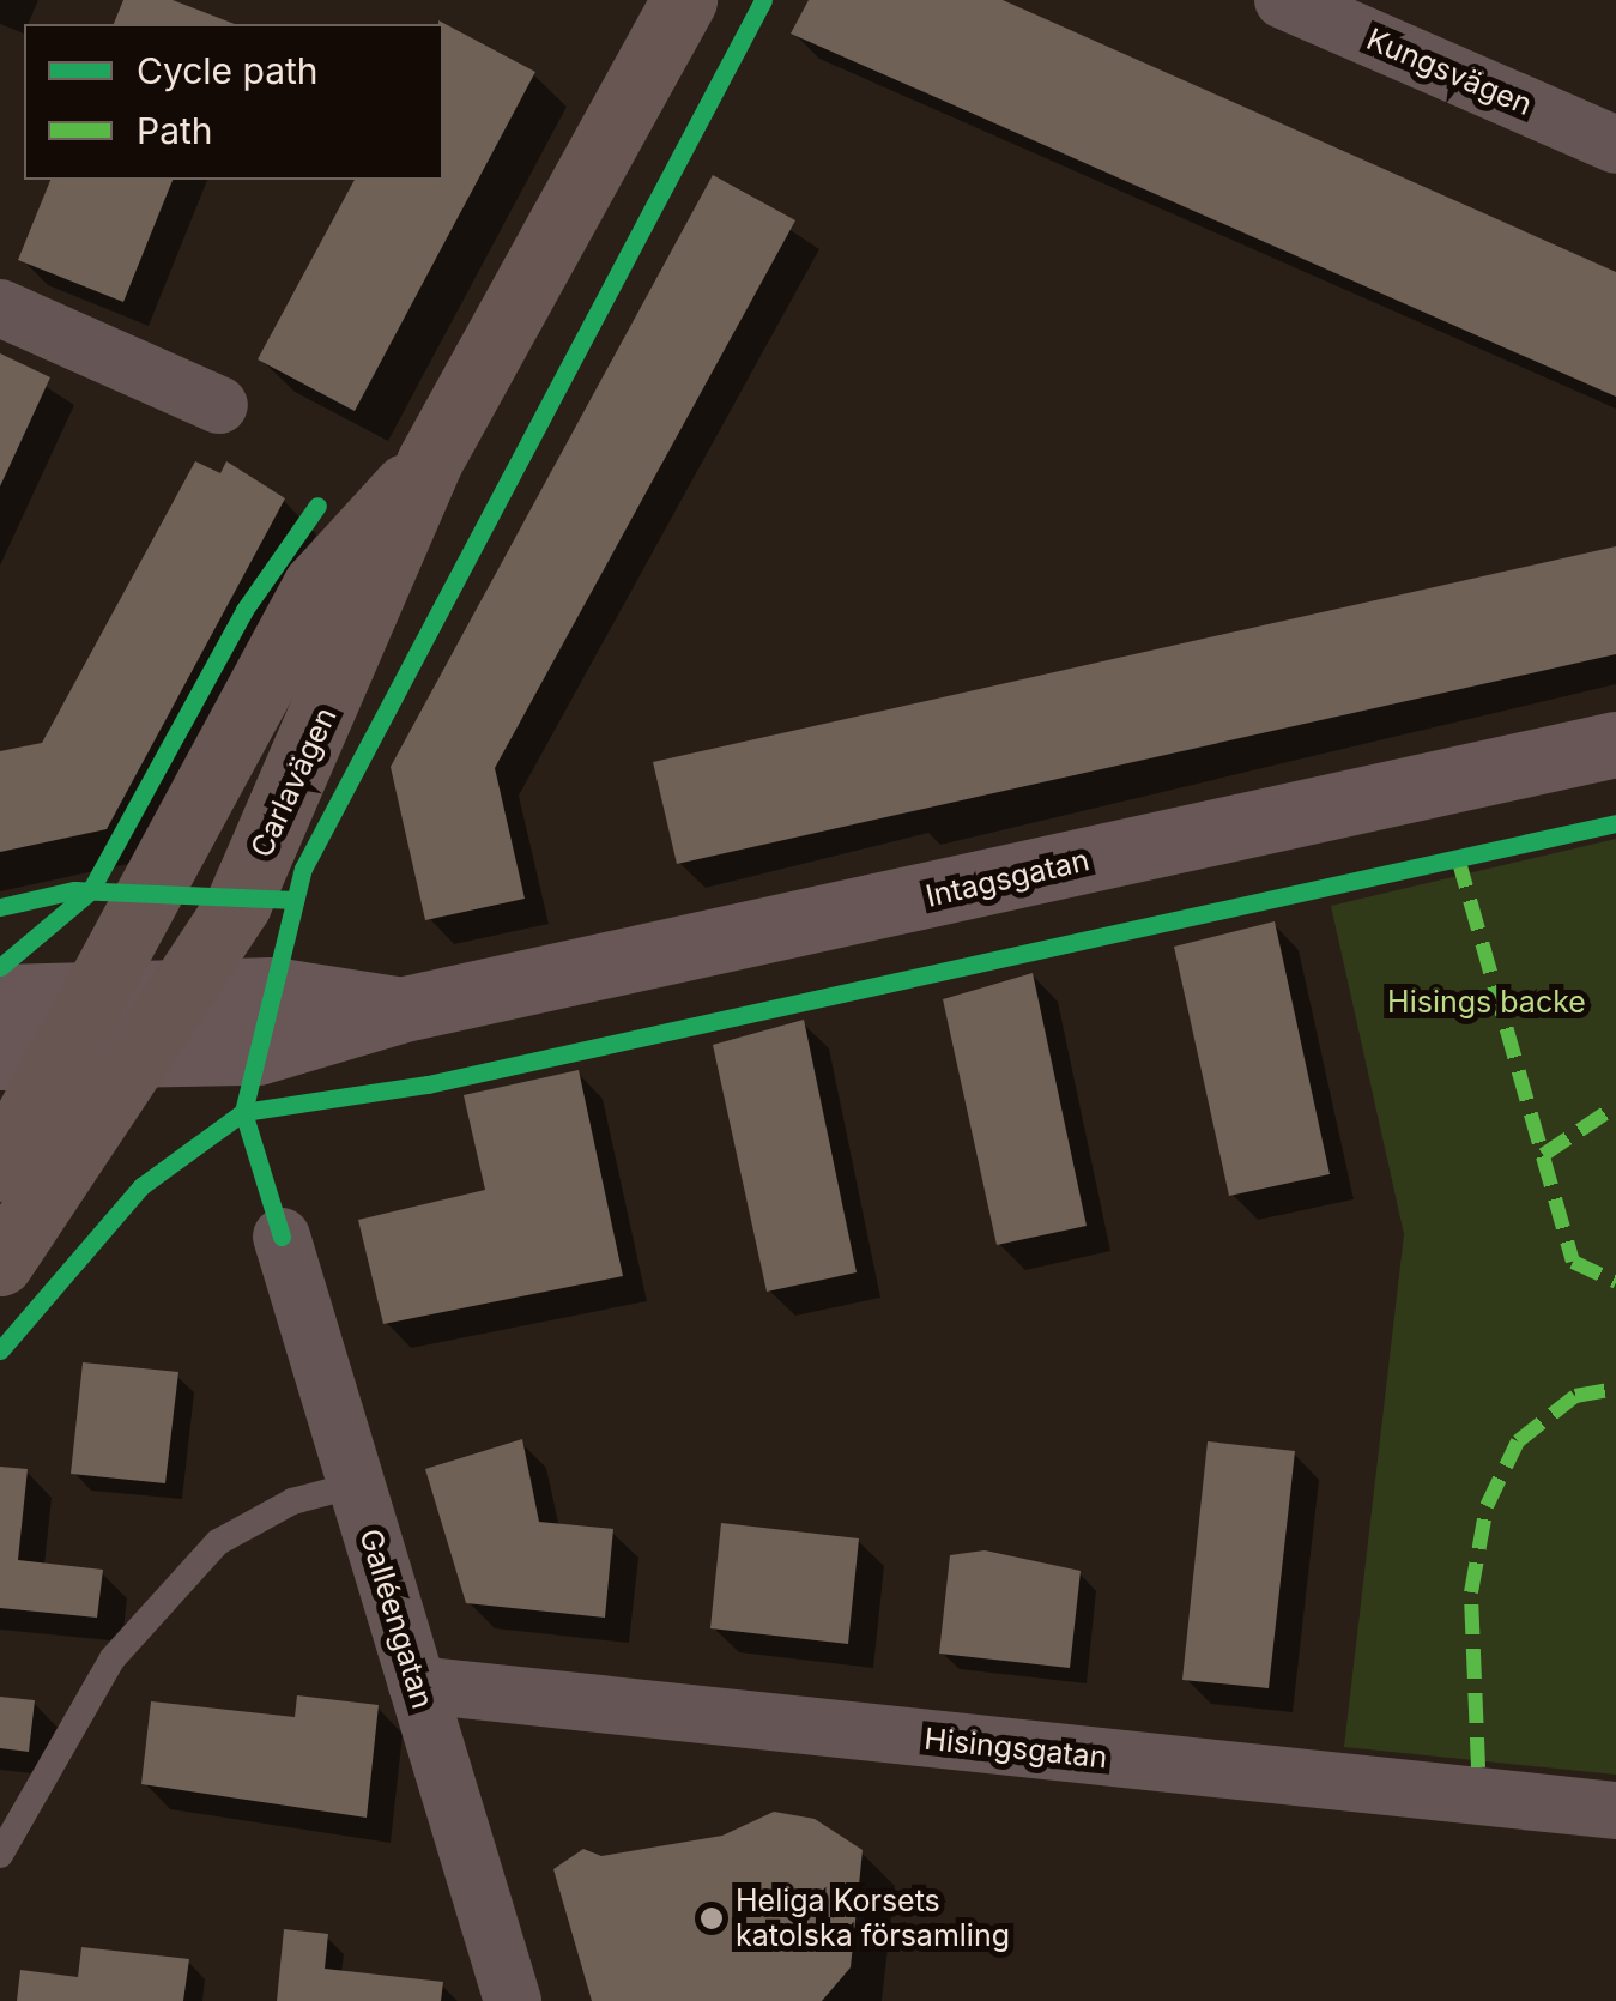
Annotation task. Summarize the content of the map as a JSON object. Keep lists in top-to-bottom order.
{
  "streets": {
    "main road": ["Carlavägen"],
    "street": [
      "Kungsvägen",
      "Intagsgatan",
      "Galléengatan",
      "Hisingsgatan"
    ]
  },
  "crossings": [
    ["Carlavägen", "Intagsgatan"],
    ["Galléengatan", "Hisingsgatan"]
  ],
  "parks": ["Hisings backe"],
  "places": ["Heliga Korsets katolska församling"],
  "legend": ["Cycle path", "Path"]
}
